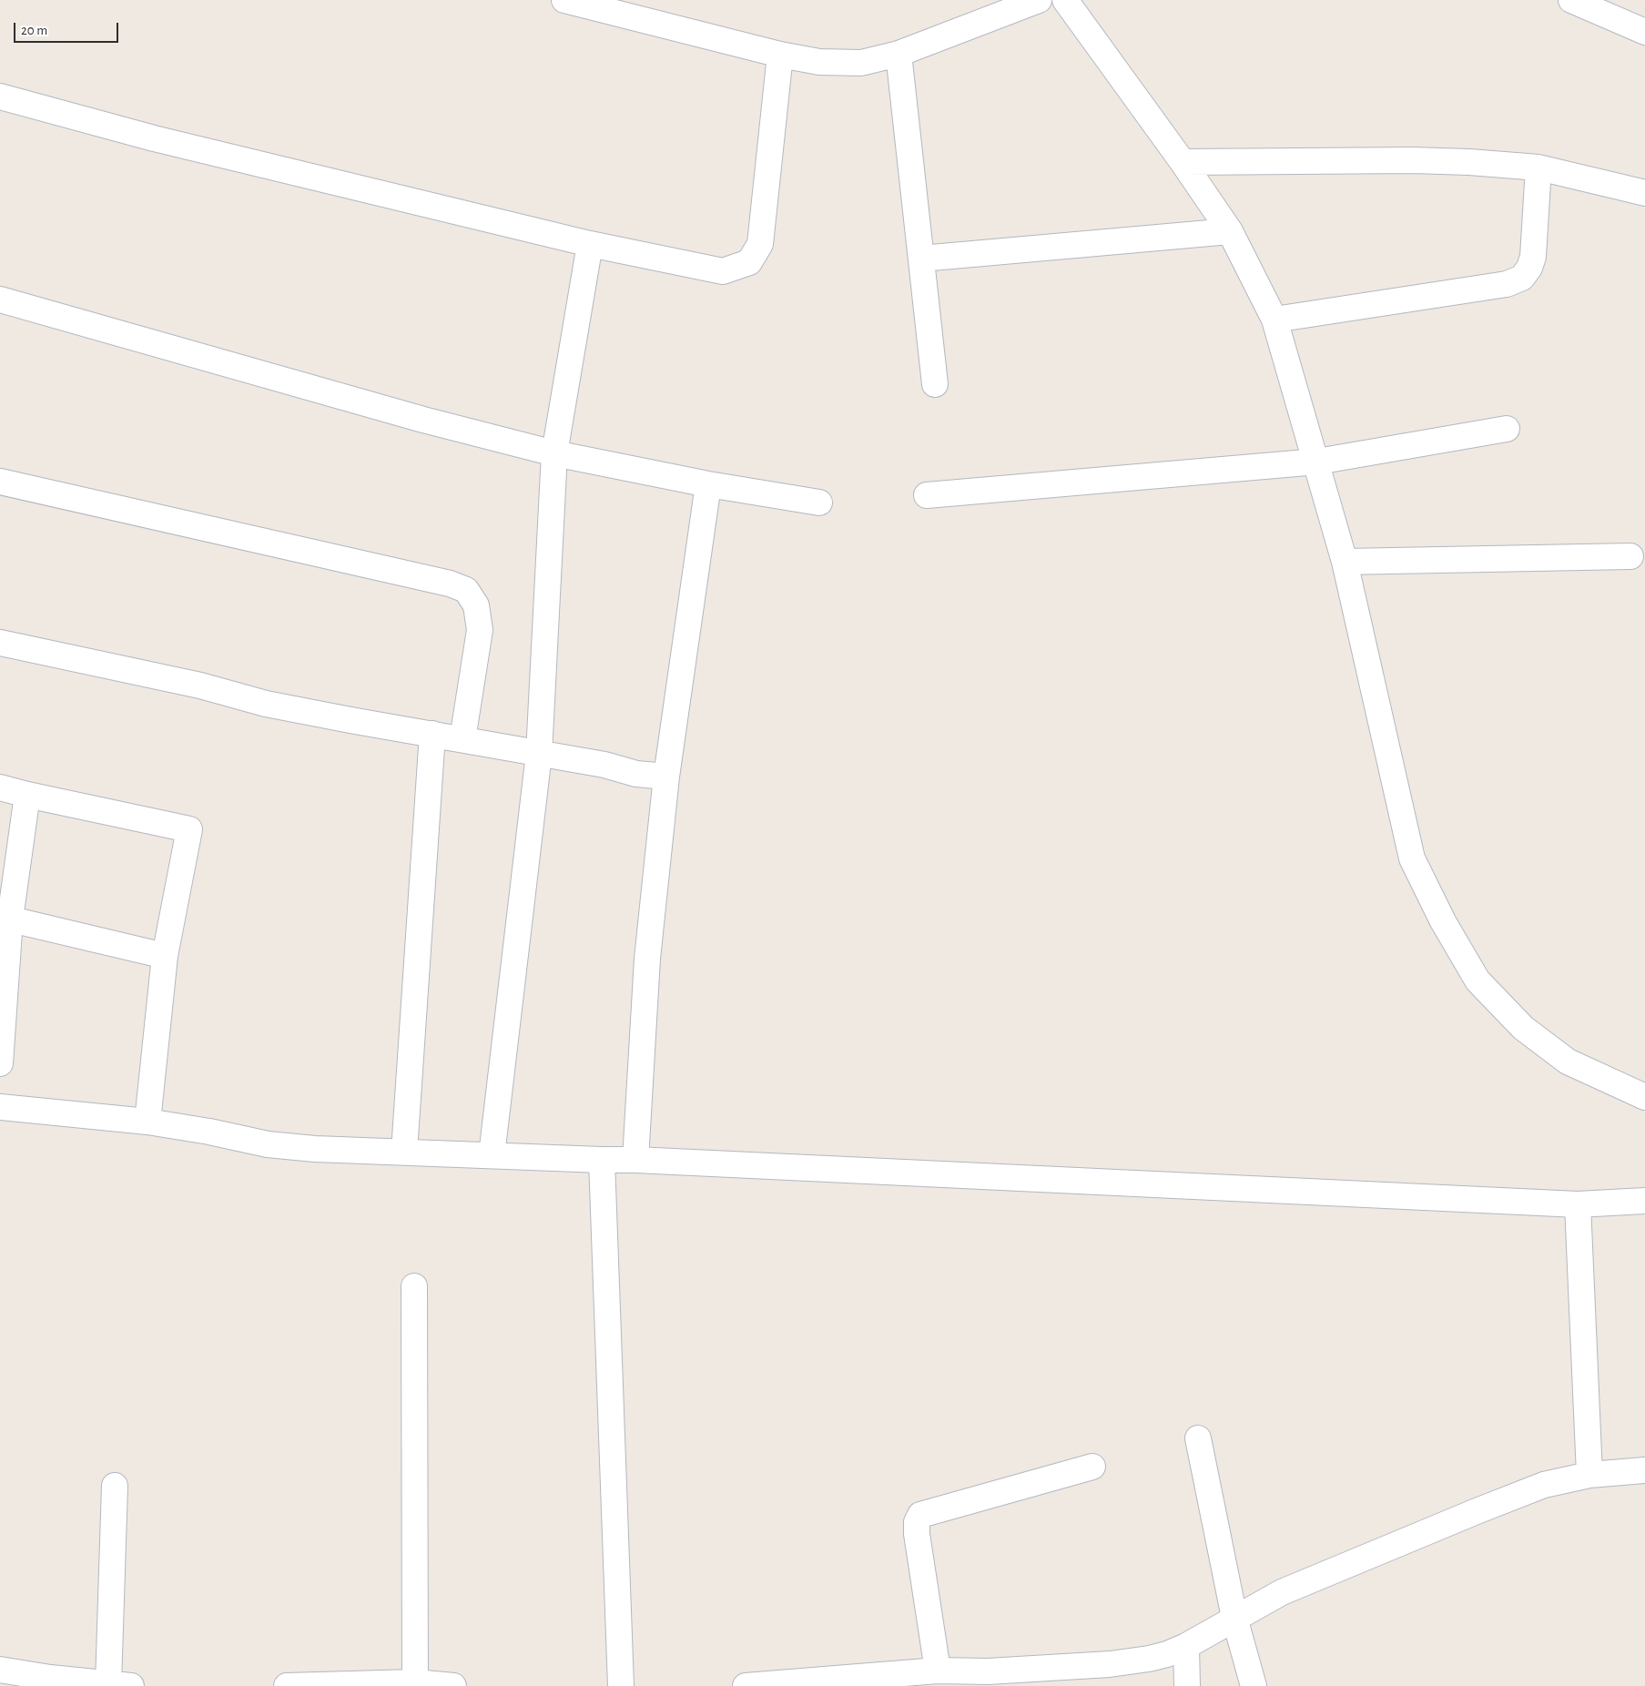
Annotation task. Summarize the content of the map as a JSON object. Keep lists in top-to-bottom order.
{
  "scale_bar": "20 m"
}
